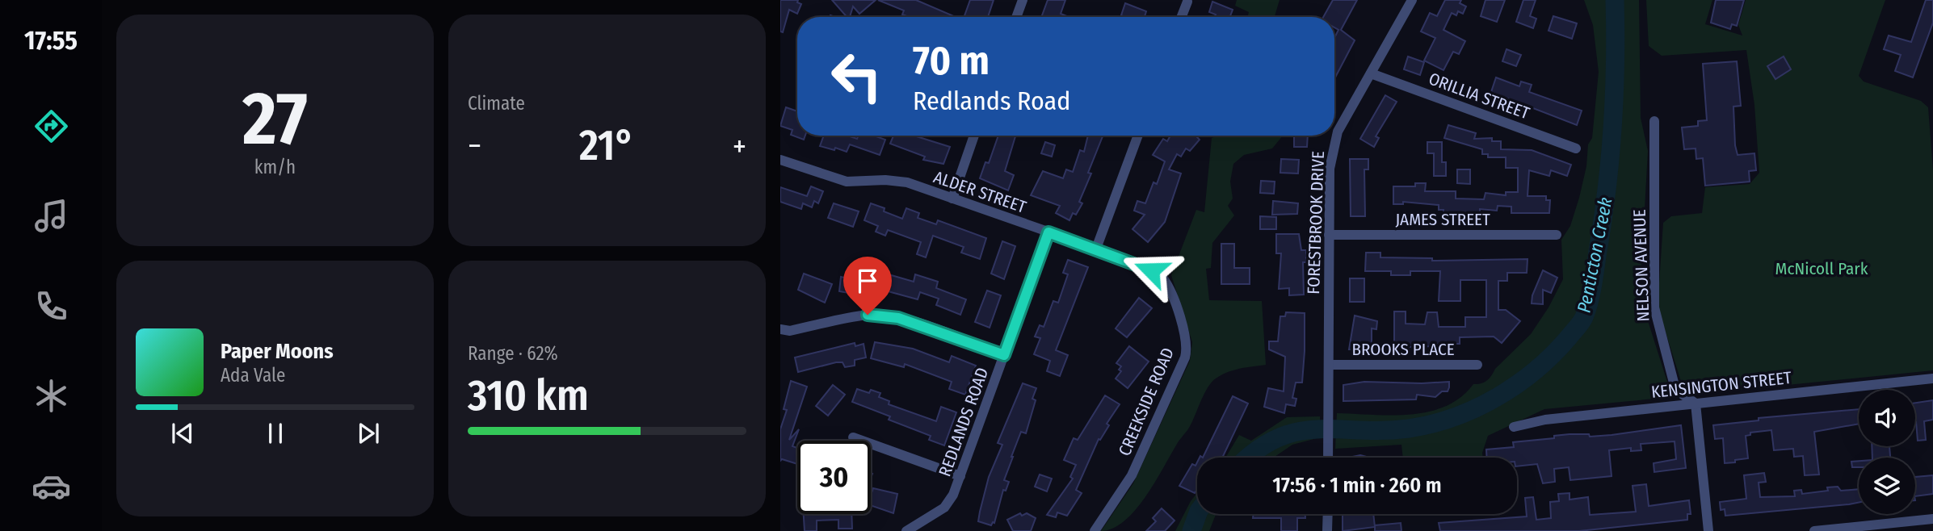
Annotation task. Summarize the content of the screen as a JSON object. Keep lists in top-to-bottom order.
{
  "streets": {
    "street": [
      "ORILLIA STREET",
      "ALDER STREET",
      "JAMES STREET",
      "FORESTBROOK DRIVE",
      "NELSON AVENUE",
      "BROOKS PLACE",
      "KENSINGTON STREET",
      "CREEKSIDE ROAD",
      "REDLANDS ROAD"
    ]
  },
  "crossings": [
    ["ORILLIA STREET", "FORESTBROOK DRIVE"],
    ["ALDER STREET", "CREEKSIDE ROAD"],
    ["ALDER STREET", "REDLANDS ROAD"],
    ["JAMES STREET", "FORESTBROOK DRIVE"],
    ["FORESTBROOK DRIVE", "BROOKS PLACE"],
    ["NELSON AVENUE", "KENSINGTON STREET"]
  ],
  "water": ["Penticton Creek"],
  "parks": ["McNicoll Park"],
  "page": {
    "tabs": "17:55",
    "tile": [
      ["27", "km/h"],
      "Climate",
      ["Range · 62%", "310 km"]
    ],
    "turn": ["70 m", "Redlands Road"],
    "heat": ["−", "21°", "+"],
    "song": ["Paper Moons", "Ada Vale"],
    "limit": "30",
    "trip": "17:56 · 1 min · 260 m"
  }
}
